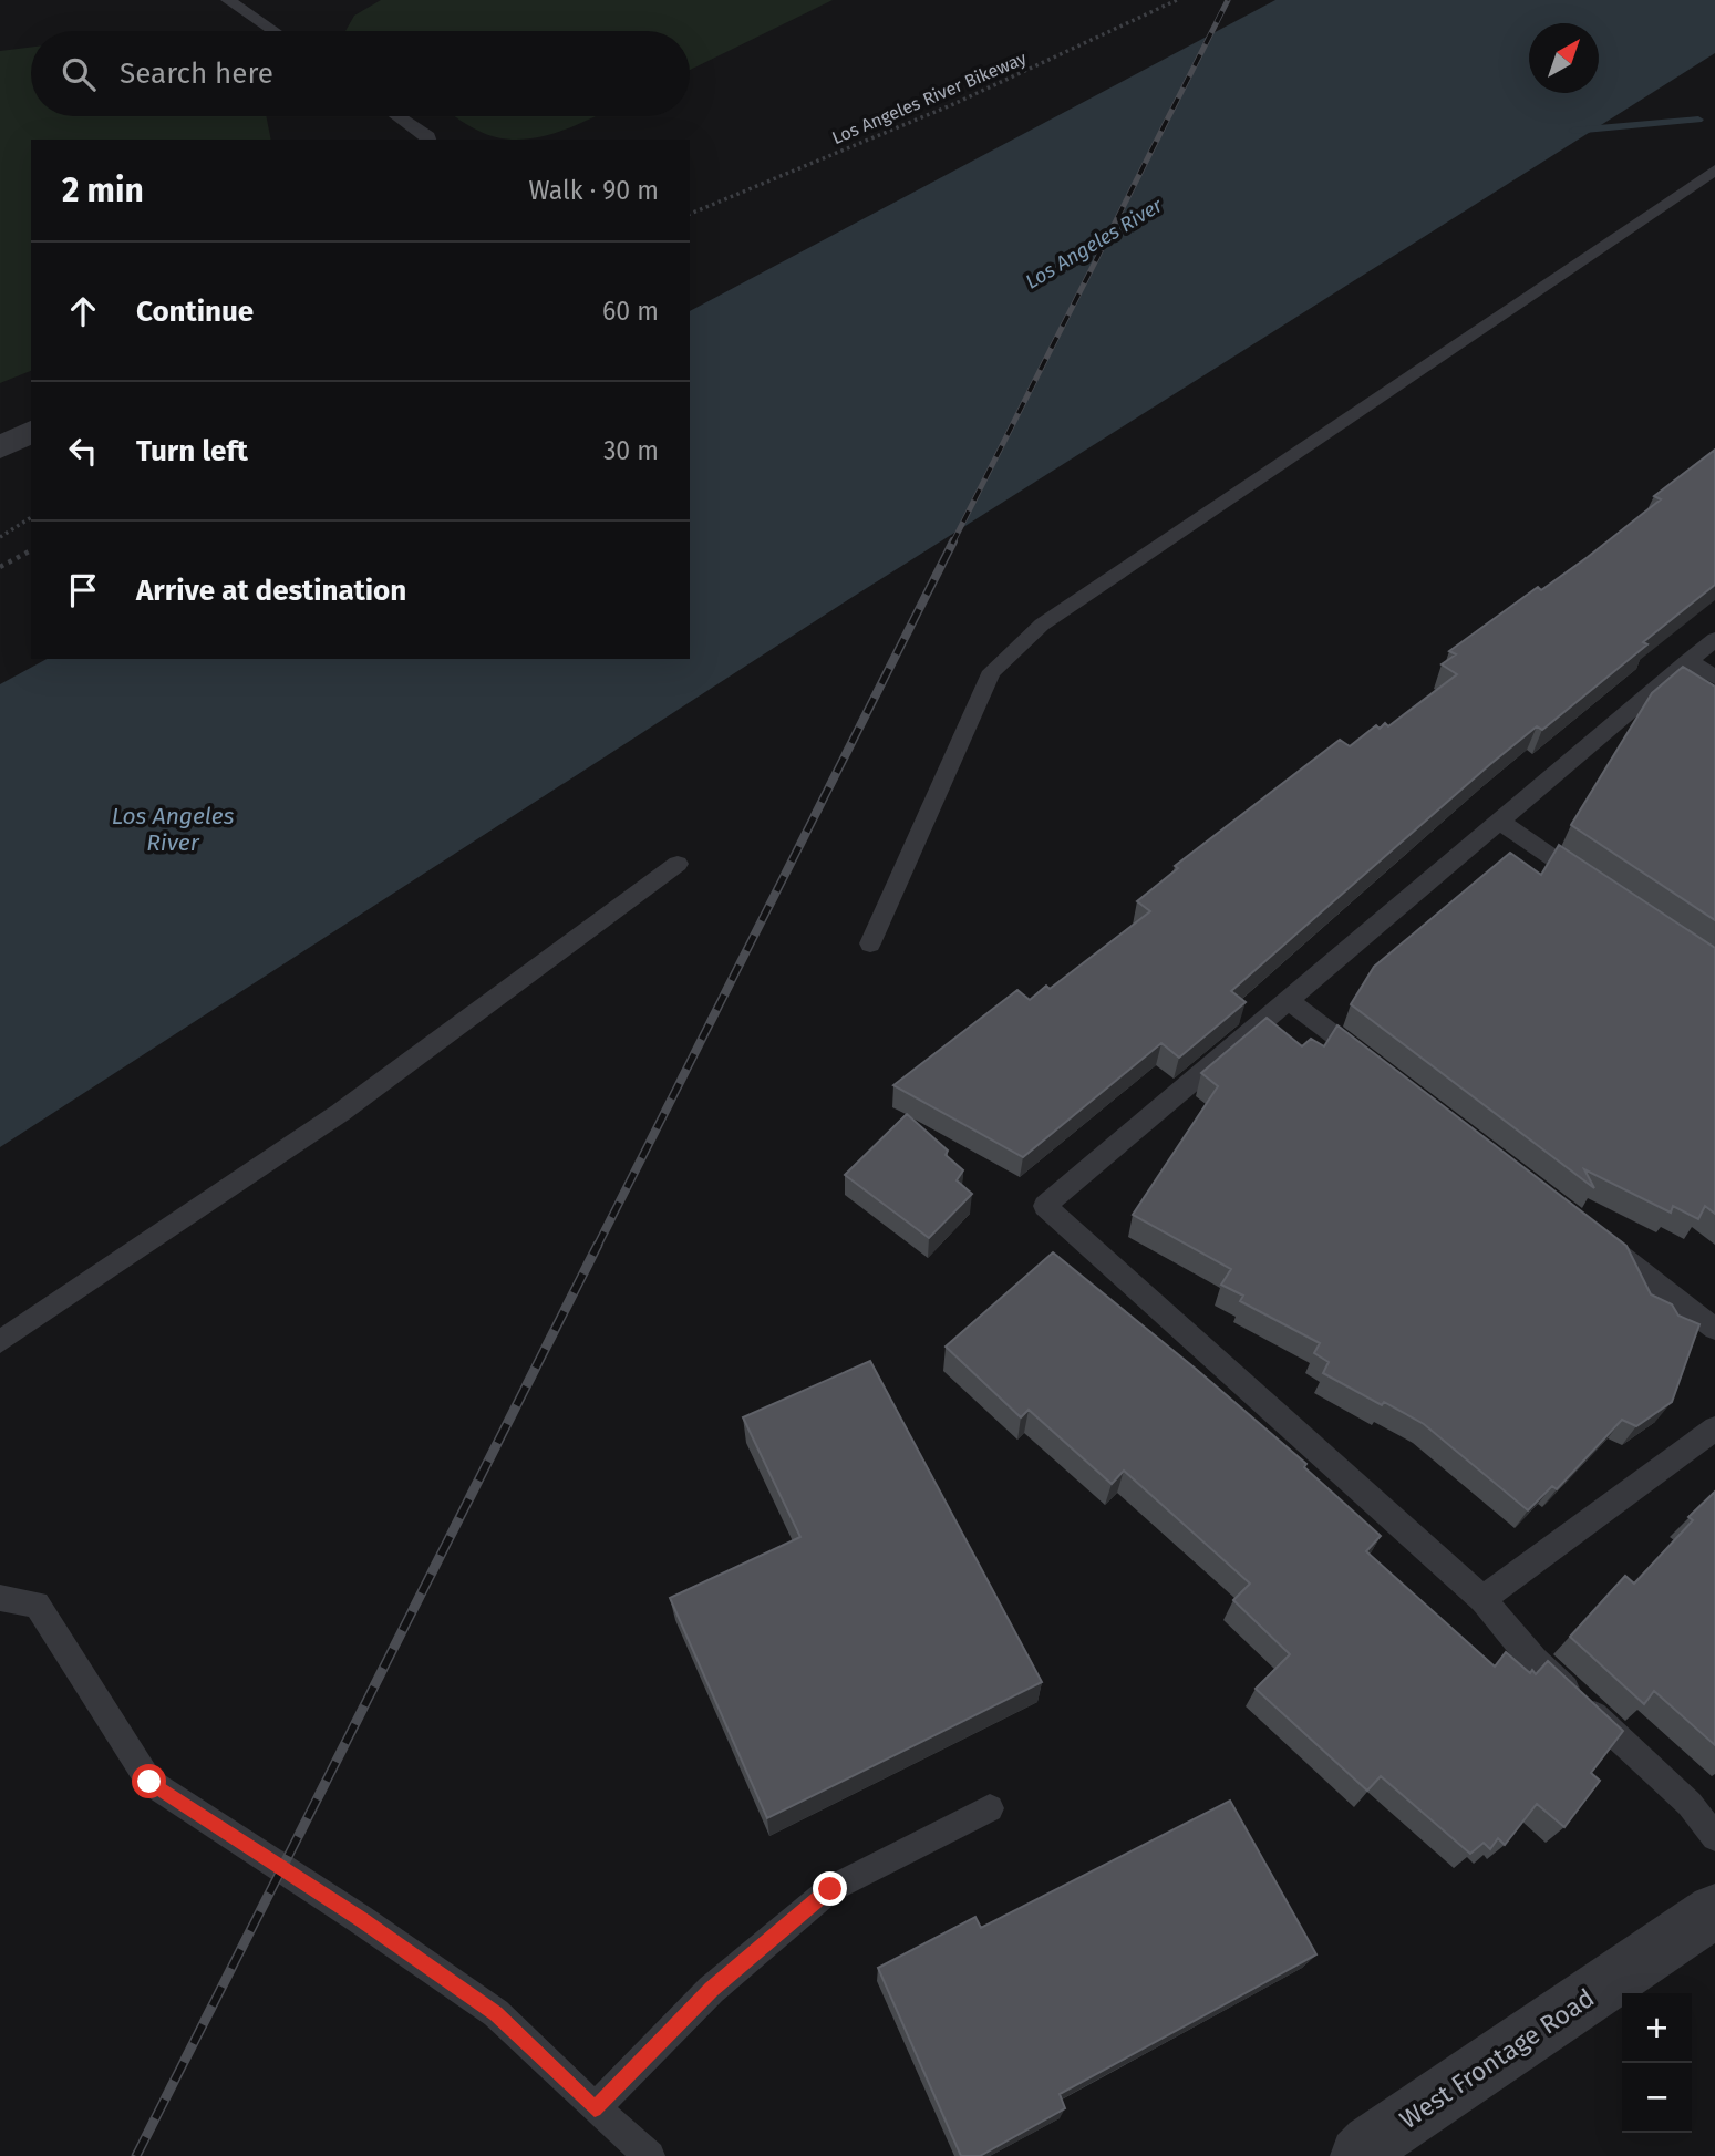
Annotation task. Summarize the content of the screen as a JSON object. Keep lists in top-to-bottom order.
{
  "streets": {
    "street": ["West Frontage Road"],
    "path": ["Los Angeles River Bikeway"]
  },
  "water": ["Los Angeles River"],
  "north": "top right",
  "page": {
    "search": "Search here",
    "heading": ["2 min", "Walk · 90 m"],
    "list": [
      ["Continue", "60 m"],
      ["Turn left", "30 m"],
      "Arrive at destination"
    ],
    "map_buttons": ["+", "−"]
  }
}
